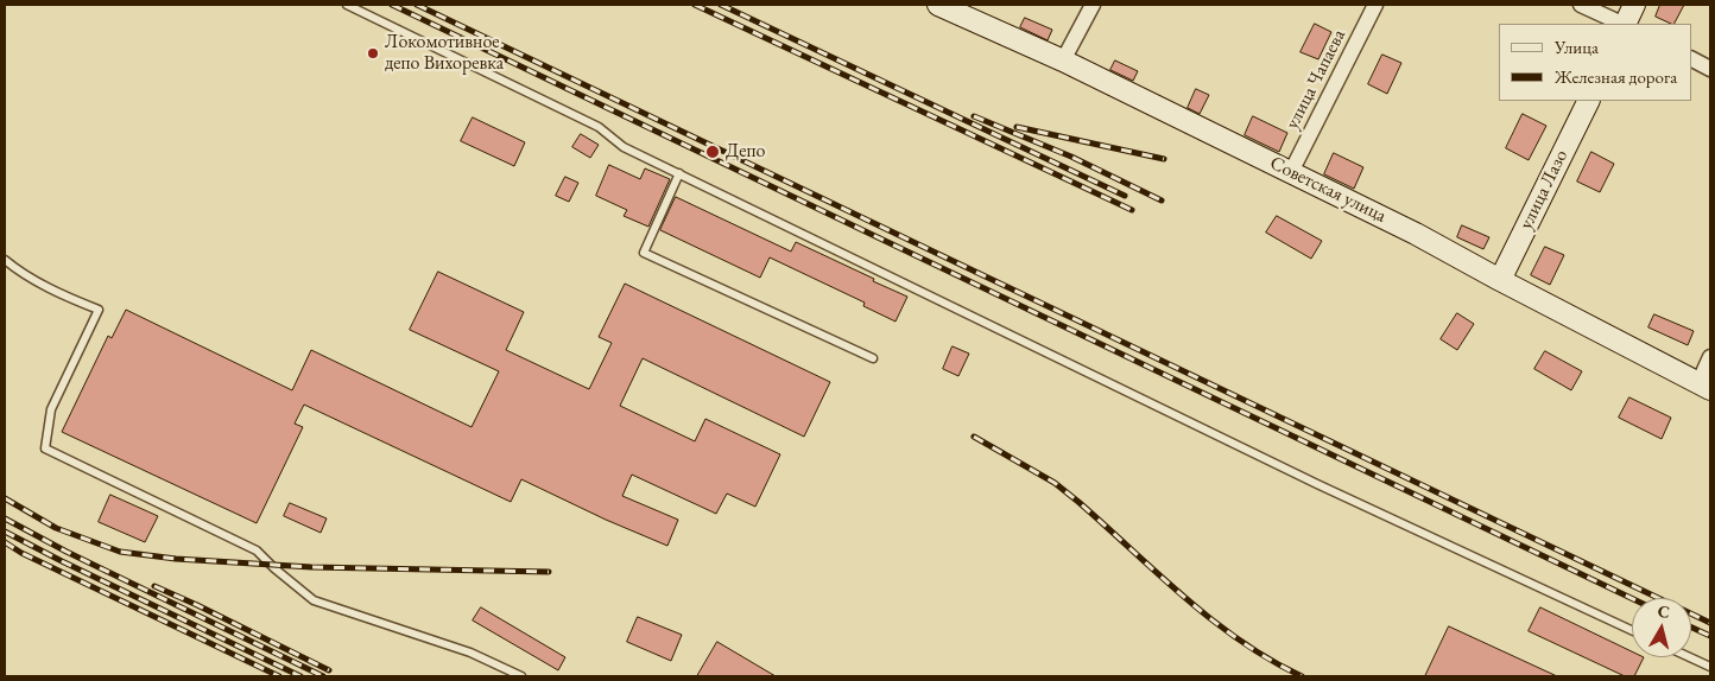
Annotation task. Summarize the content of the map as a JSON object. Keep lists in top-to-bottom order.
{
  "streets": {
    "street": ["улица Чапаева", "Советская улица", "улица Лазо"]
  },
  "crossings": [
    ["улица Чапаева", "Советская улица"],
    ["Советская улица", "улица Лазо"]
  ],
  "places": ["Локомотивное депо Вихоревка", "Депо"],
  "legend": ["Улица", "Железная дорога"],
  "north": "top"
}
